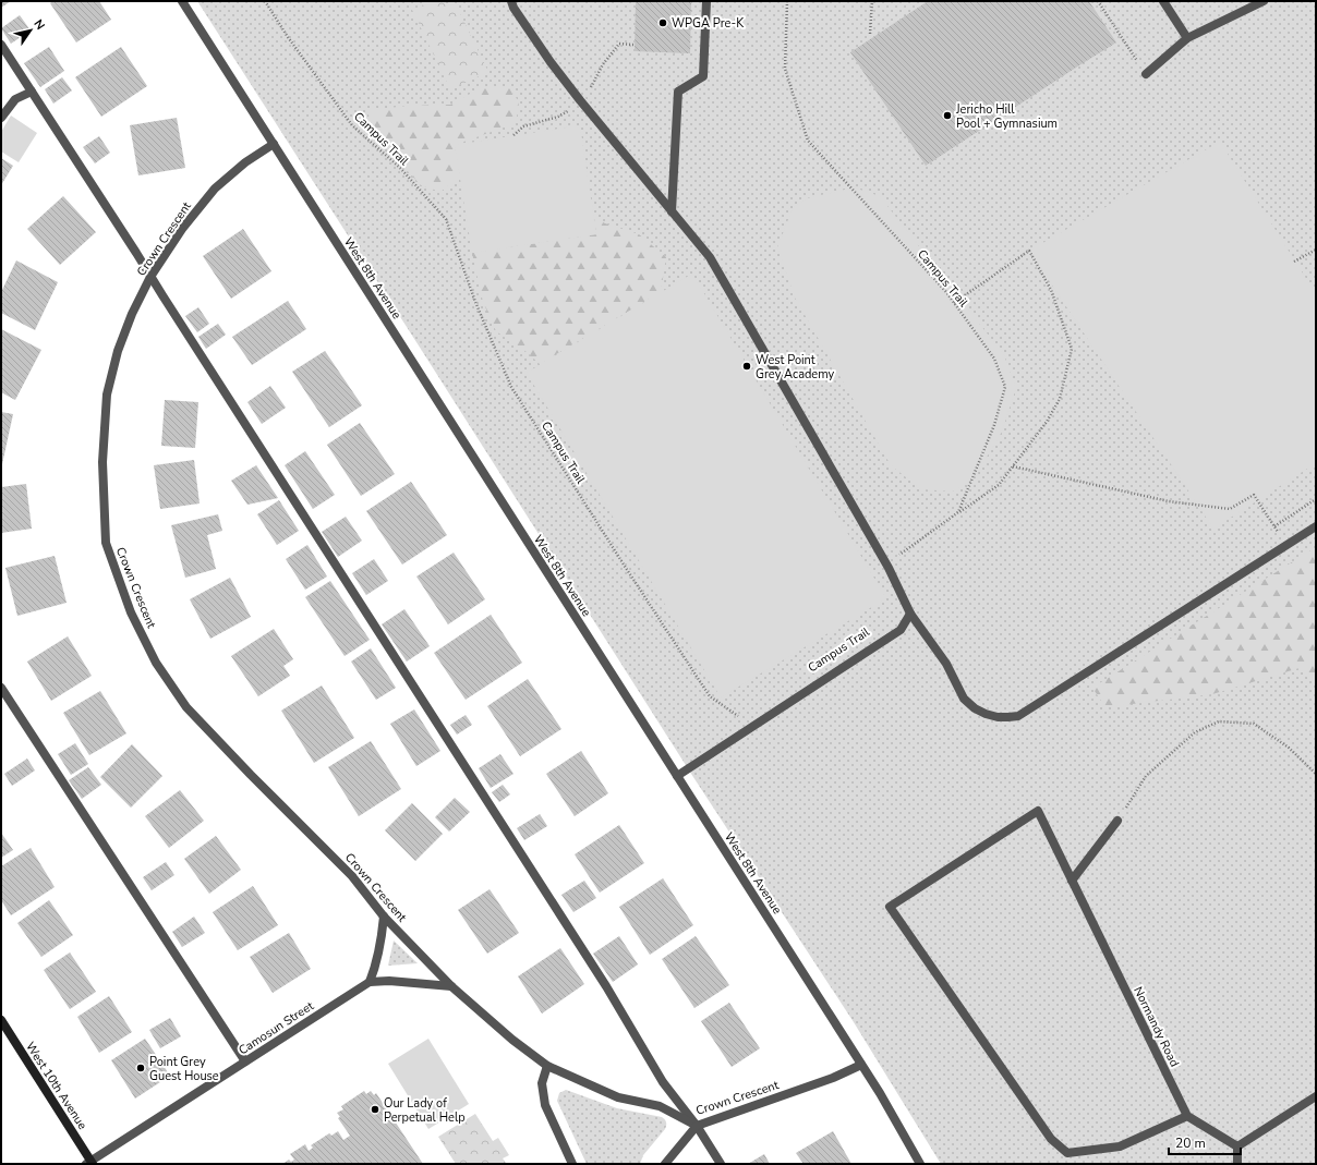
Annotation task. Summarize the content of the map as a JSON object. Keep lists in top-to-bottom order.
{
  "streets": {
    "main road": ["West 10th Avenue"],
    "street": [
      "Crown Crescent",
      "West 8th Avenue",
      "Normandy Road",
      "Camosun Street"
    ],
    "path": ["Campus Trail"]
  },
  "crossings": [
    ["Crown Crescent", "West 8th Avenue"],
    ["Camosun Street", "West 10th Avenue"]
  ],
  "places": [
    "WPGA Pre-K",
    "Jericho Hill Pool + Gymnasium",
    "West Point Grey Academy",
    "Point Grey Guest House",
    "Our Lady of Perpetual Help"
  ],
  "scale_bar": "20 m",
  "north": "top right"
}
